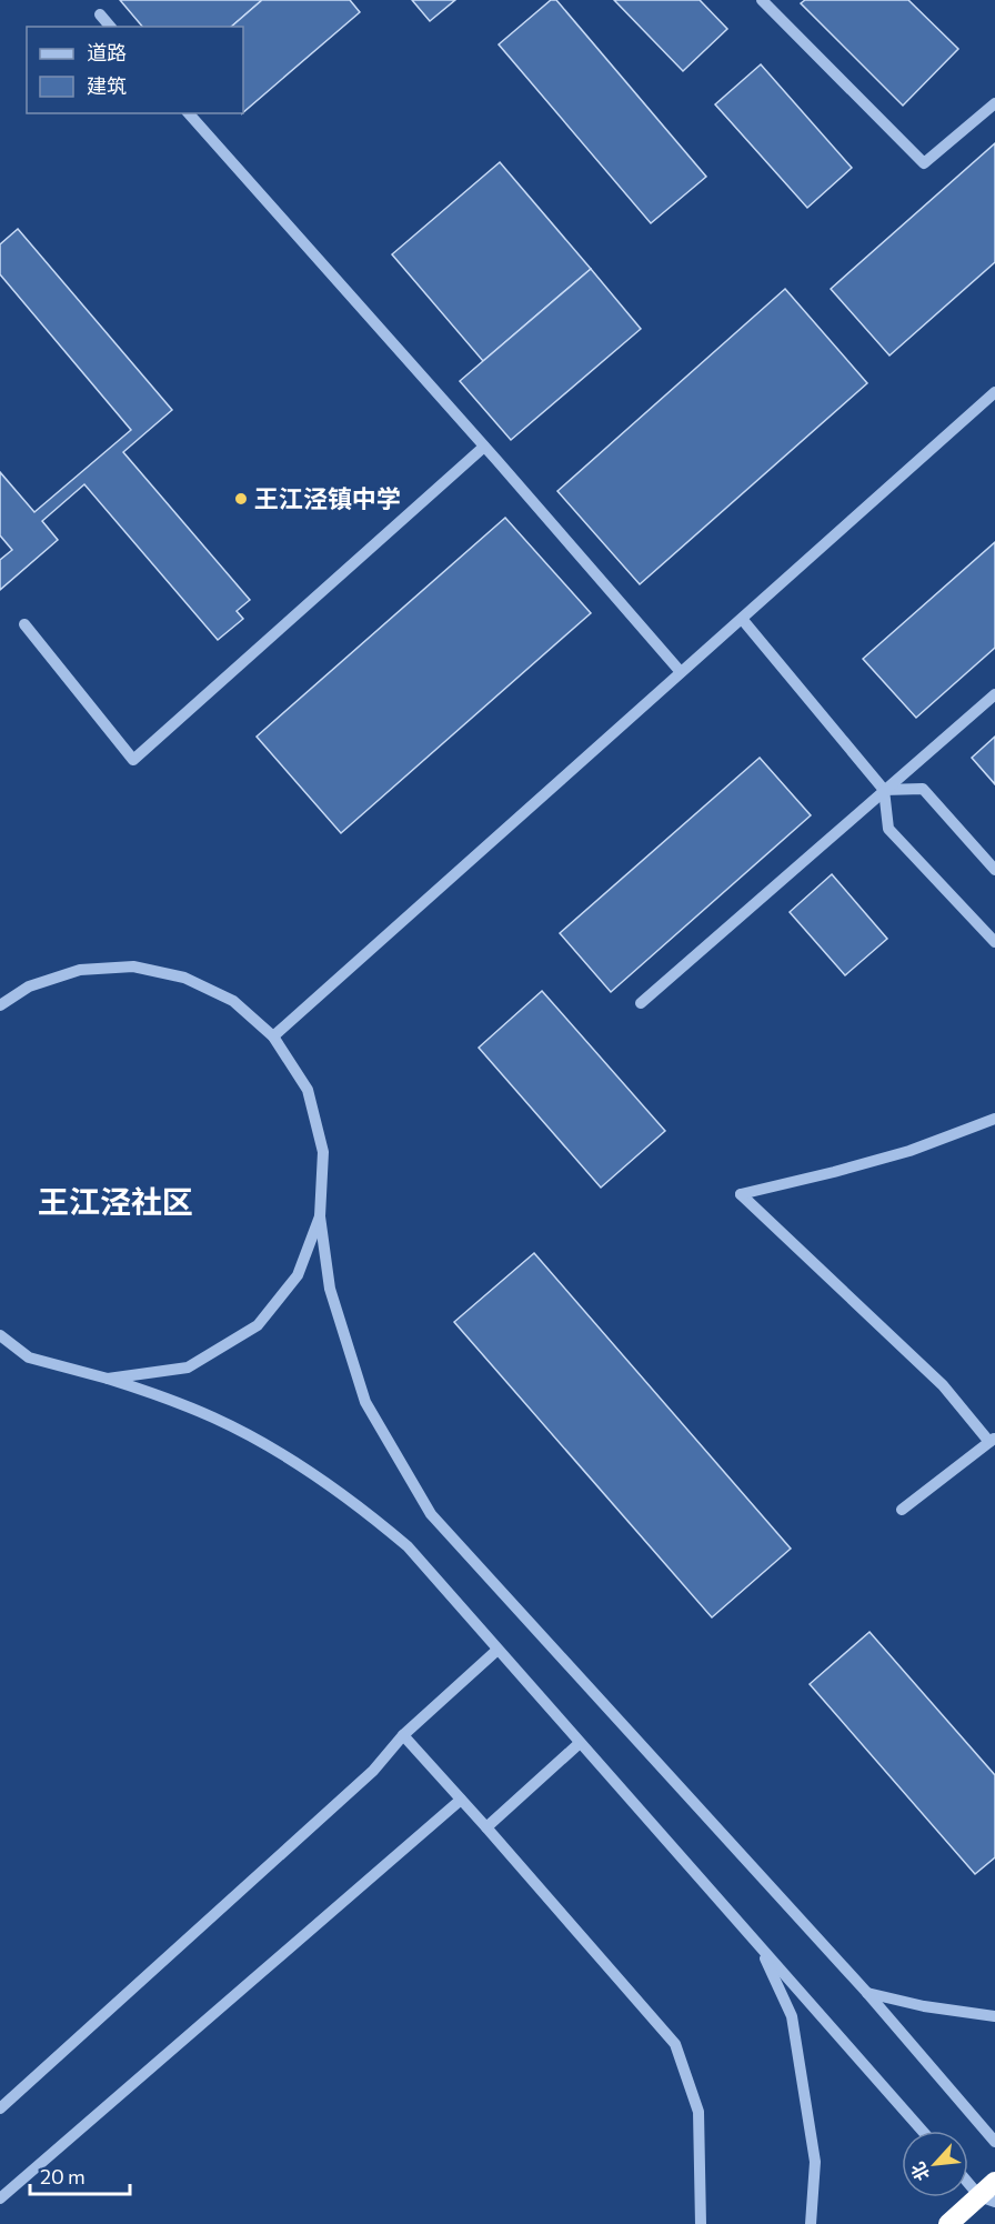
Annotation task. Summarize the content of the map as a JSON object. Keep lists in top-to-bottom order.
{
  "districts": ["王江泾社区"],
  "places": ["王江泾镇中学"],
  "legend": ["道路", "建筑"],
  "scale_bar": "20 m",
  "north": "bottom left"
}
